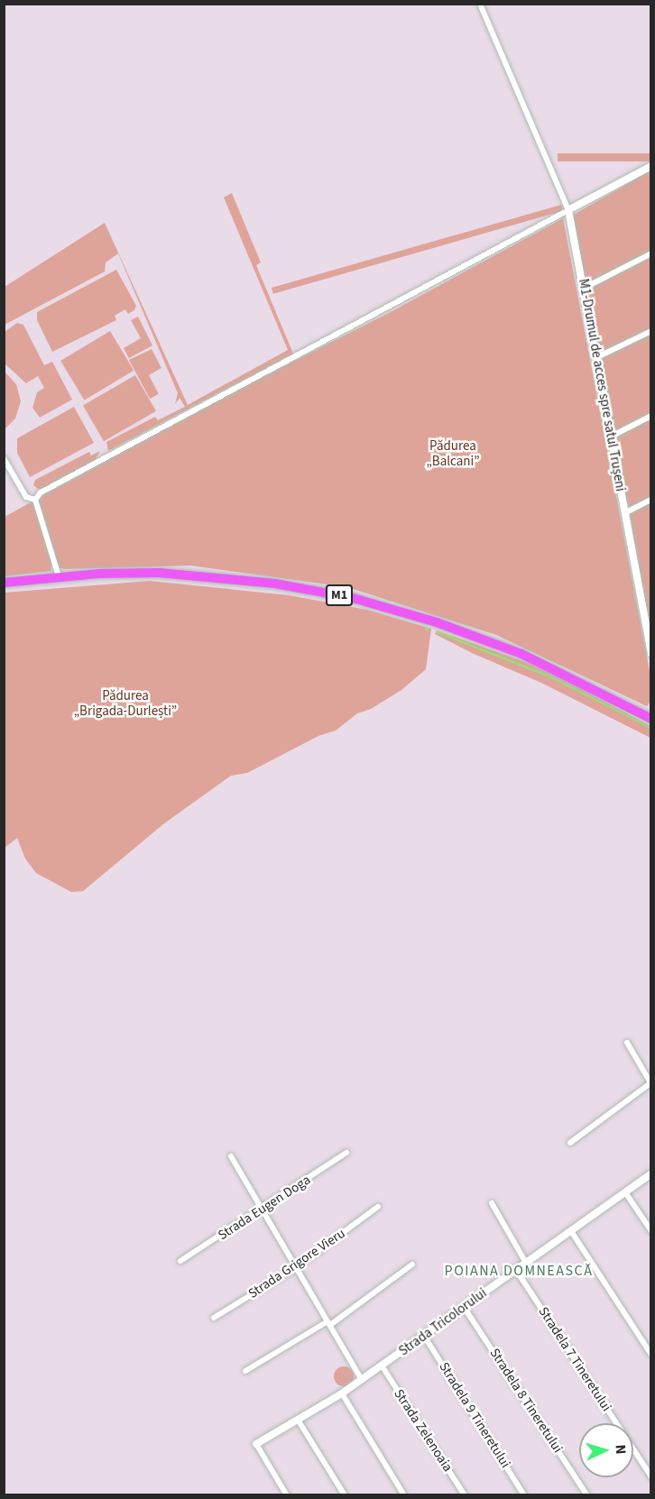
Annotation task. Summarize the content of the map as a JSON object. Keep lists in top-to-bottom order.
{
  "streets": {
    "highway": ["M1"],
    "street": [
      "M1-Drumul de acces spre satul Trușeni",
      "Strada Eugen Doga",
      "Strada Grigore Vieru",
      "Strada Tricolorului",
      "Stradela 7 Tineretului",
      "Stradela 8 Tineretului",
      "Stradela 9 Tineretului",
      "Strada Zelenoaia"
    ]
  },
  "crossings": [
    ["Strada Tricolorului", "Stradela 7 Tineretului"],
    ["Strada Tricolorului", "Stradela 8 Tineretului"],
    ["Strada Tricolorului", "Stradela 9 Tineretului"],
    ["Strada Tricolorului", "Strada Zelenoaia"]
  ],
  "districts": ["POIANA DOMNEASCĂ"],
  "parks": ["Pădurea „Balcani”", "Pădurea „Brigada-Durlești”"],
  "north": "right"
}
